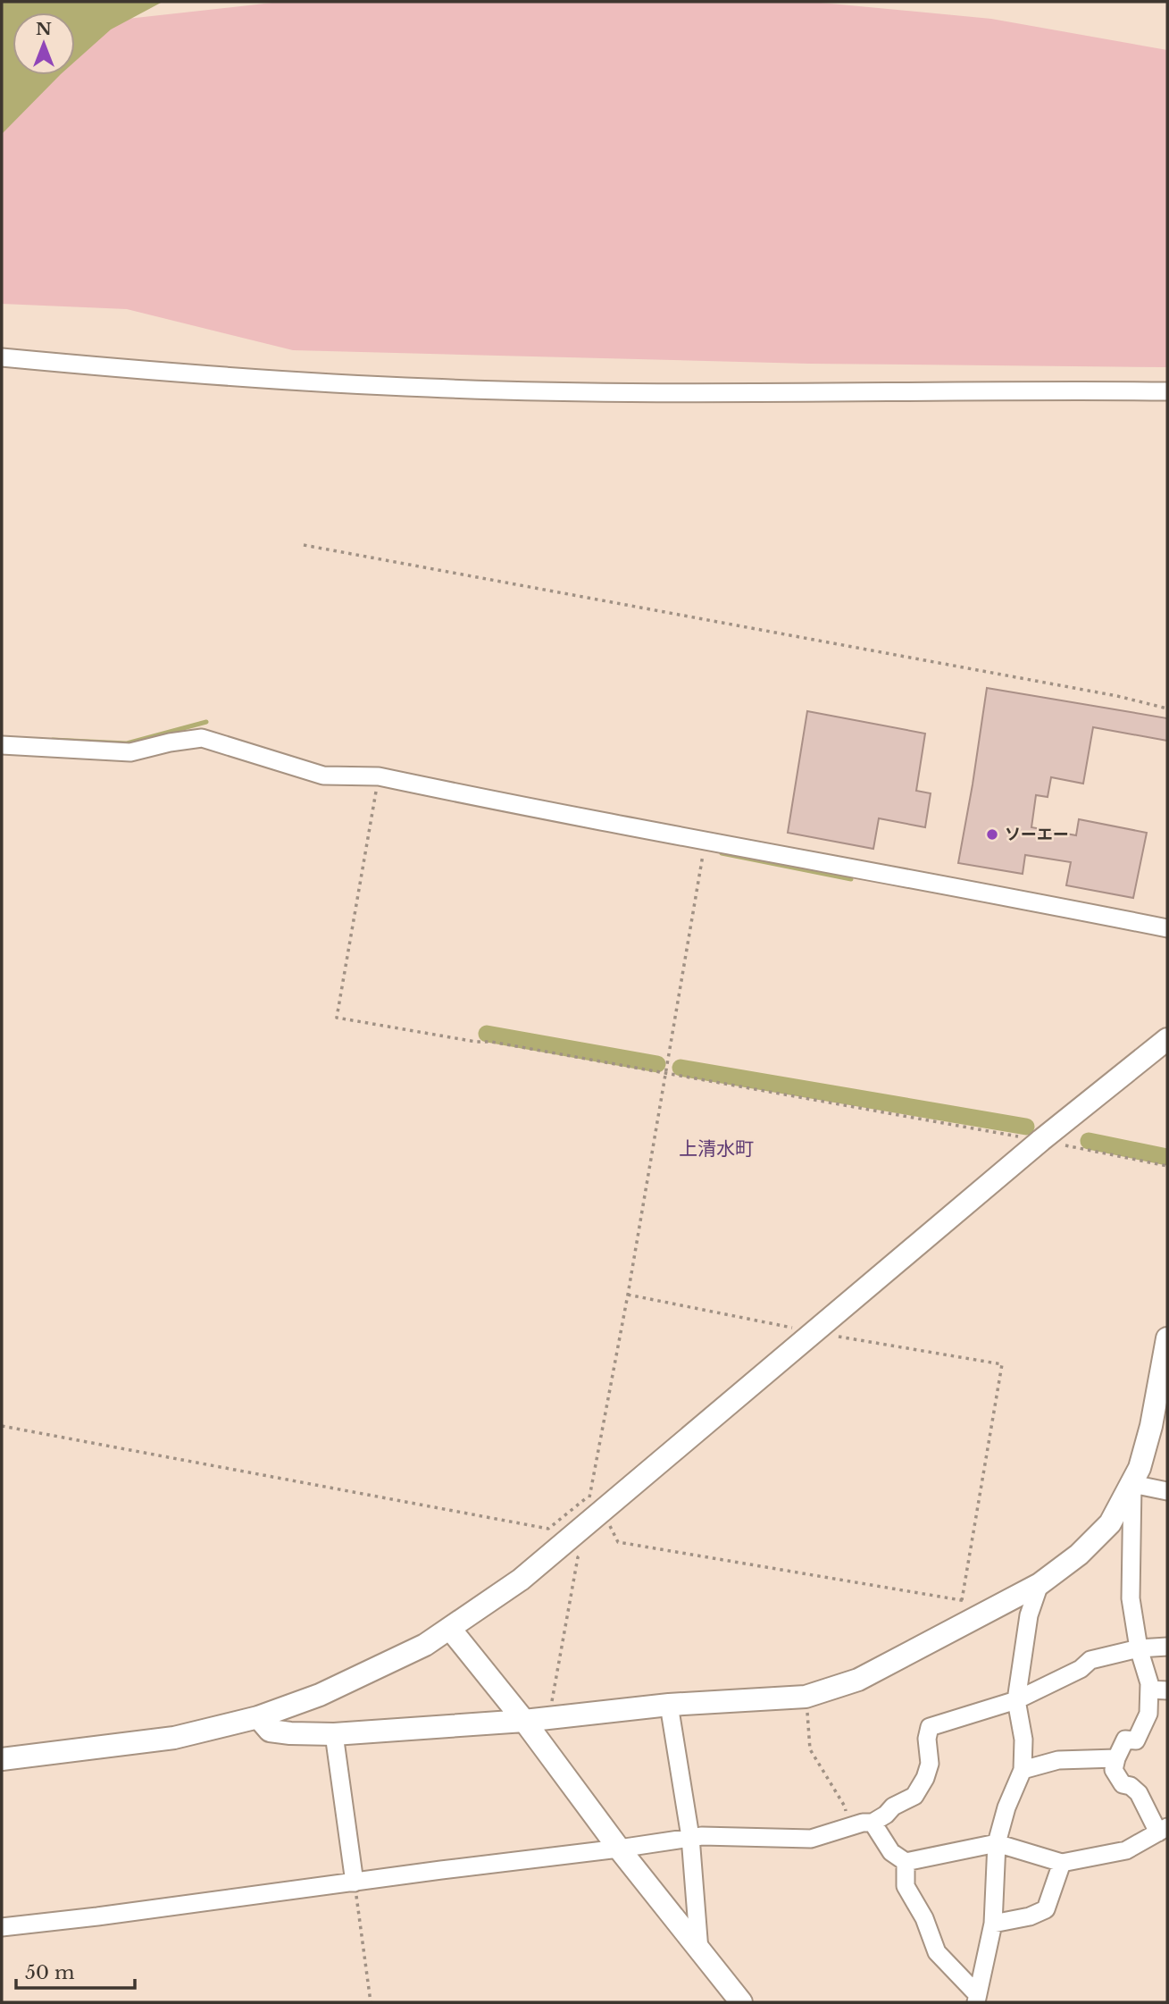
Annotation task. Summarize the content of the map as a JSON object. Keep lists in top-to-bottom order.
{
  "districts": ["上清水町"],
  "places": ["ソーエー"],
  "scale_bar": "50 m",
  "north": "top"
}
